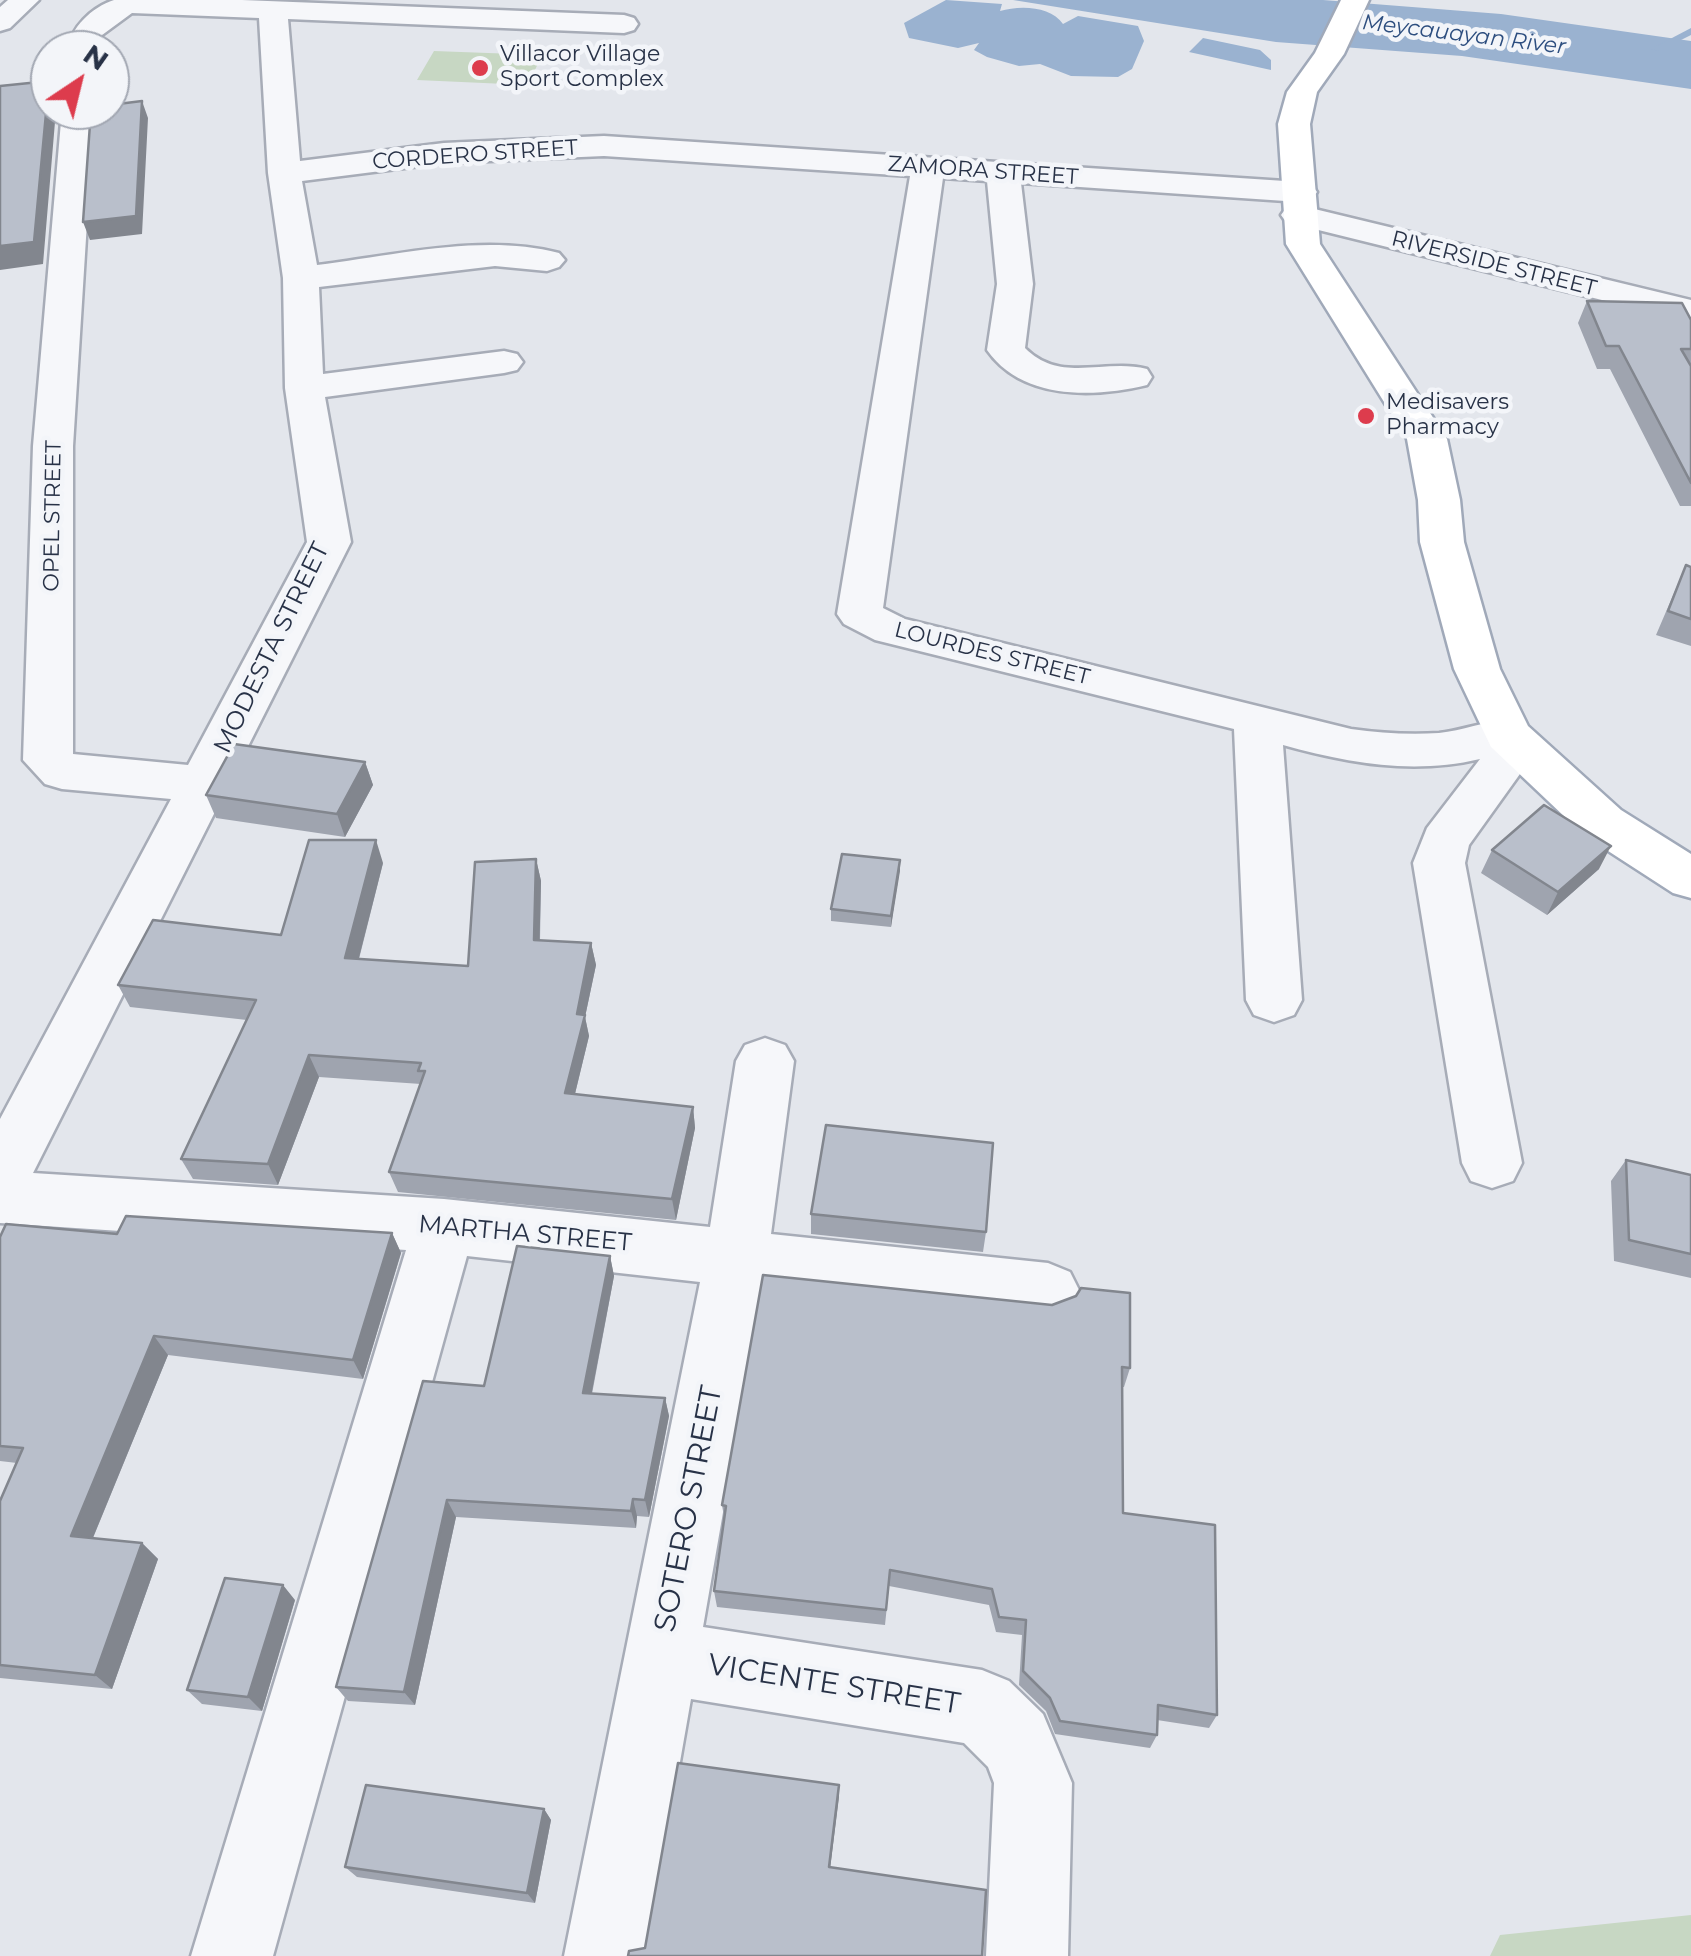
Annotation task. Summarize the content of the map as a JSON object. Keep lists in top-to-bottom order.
{
  "streets": {
    "street": [
      "CORDERO STREET",
      "ZAMORA STREET",
      "RIVERSIDE STREET",
      "OPEL STREET",
      "MODESTA STREET",
      "LOURDES STREET",
      "MARTHA STREET",
      "SOTERO STREET",
      "VICENTE STREET"
    ]
  },
  "crossings": [
    ["CORDERO STREET", "ZAMORA STREET"],
    ["CORDERO STREET", "MODESTA STREET"],
    ["ZAMORA STREET", "RIVERSIDE STREET"],
    ["ZAMORA STREET", "LOURDES STREET"],
    ["OPEL STREET", "MODESTA STREET"],
    ["MARTHA STREET", "SOTERO STREET"],
    ["SOTERO STREET", "VICENTE STREET"]
  ],
  "water": ["Meycauayan River"],
  "places": ["Villacor Village Sport Complex", "Medisavers Pharmacy"],
  "north": "top right"
}
